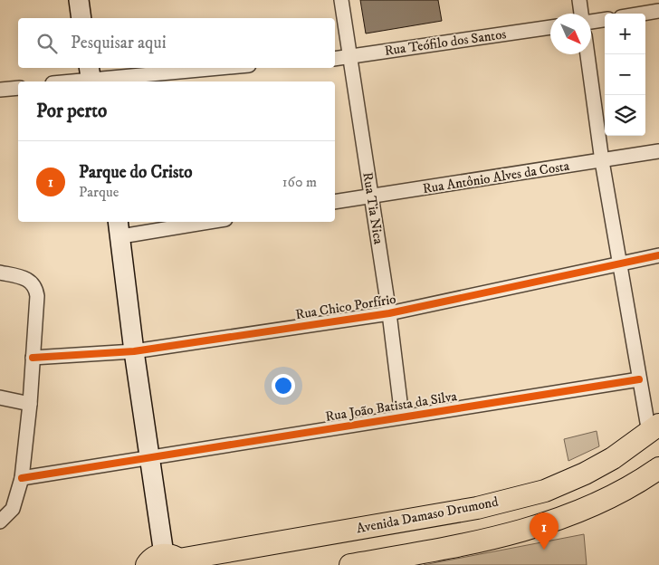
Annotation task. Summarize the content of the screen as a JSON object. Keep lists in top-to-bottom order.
{
  "streets": {
    "main road": ["Avenida Damaso Drumond"],
    "street": [
      "Rua Teófilo dos Santos",
      "Rua Antônio Alves da Costa",
      "Rua Tia Nica",
      "Rua Chico Porfírio",
      "Rua João Batista da Silva"
    ]
  },
  "crossings": [
    ["Rua Teófilo dos Santos", "Rua Tia Nica"],
    ["Rua Antônio Alves da Costa", "Rua Tia Nica"],
    ["Rua Tia Nica", "Rua Chico Porfírio"],
    ["Rua Tia Nica", "Rua João Batista da Silva"]
  ],
  "north": "bottom right",
  "page": {
    "map_buttons": ["+", "−"],
    "search": "Pesquisar aqui",
    "heading": "Por perto",
    "list": [
      {
        "mark": "1",
        "name": "Parque do Cristo",
        "note": "Parque",
        "value": "160 m"
      }
    ],
    "pins": "1"
  }
}
